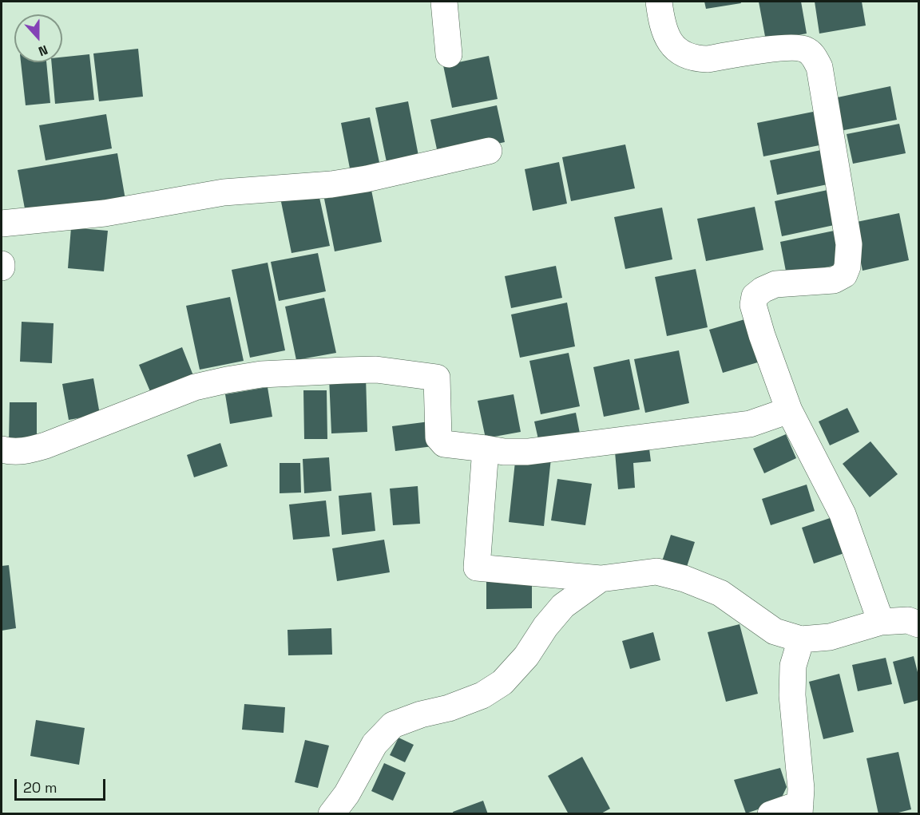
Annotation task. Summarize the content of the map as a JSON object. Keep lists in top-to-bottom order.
{
  "scale_bar": "20 m",
  "north": "bottom"
}
